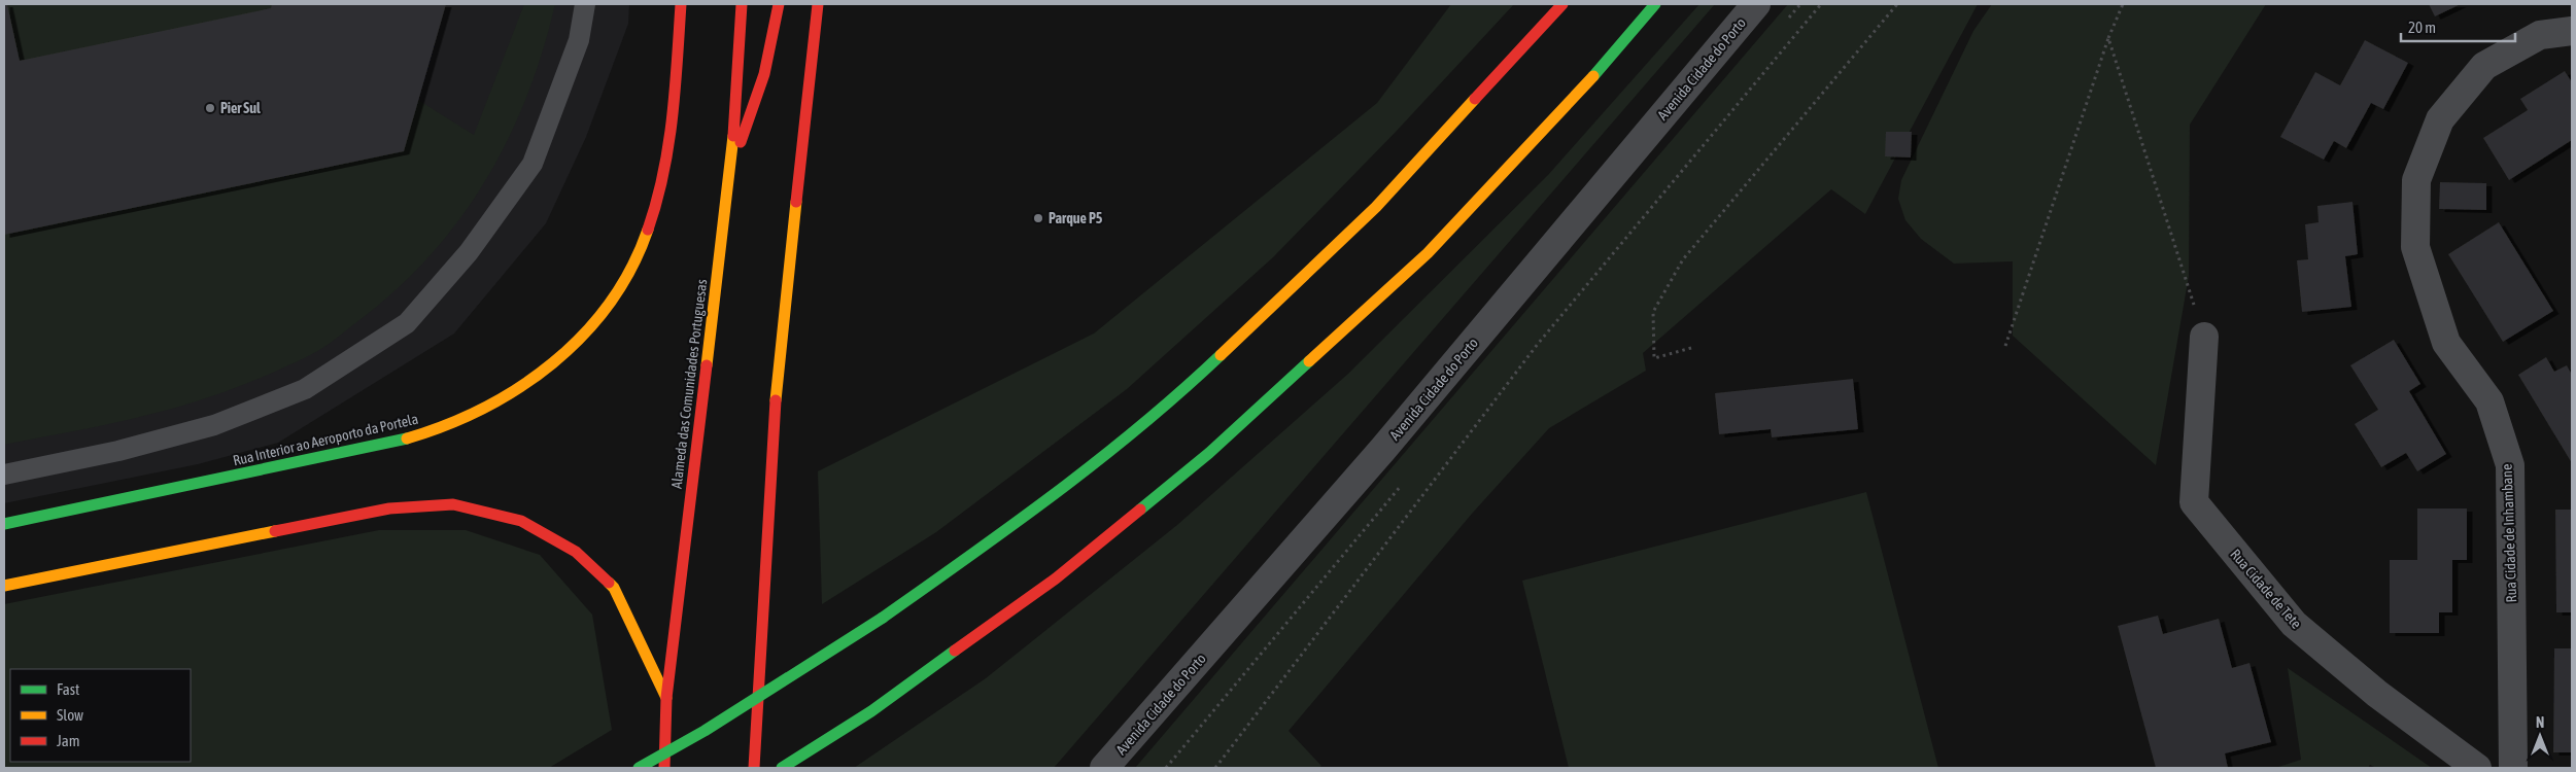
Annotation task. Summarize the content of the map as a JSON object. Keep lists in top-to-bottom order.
{
  "streets": {
    "main road": ["Alameda das Comunidades Portuguesas", "Rua Interior ao Aeroporto da Portela"],
    "street": ["Avenida Cidade do Porto", "Rua Cidade de Inhambane", "Rua Cidade de Tete"]
  },
  "places": ["Pier Sul", "Parque P5"],
  "legend": ["Fast", "Slow", "Jam"],
  "scale_bar": "20 m",
  "north": "top"
}
